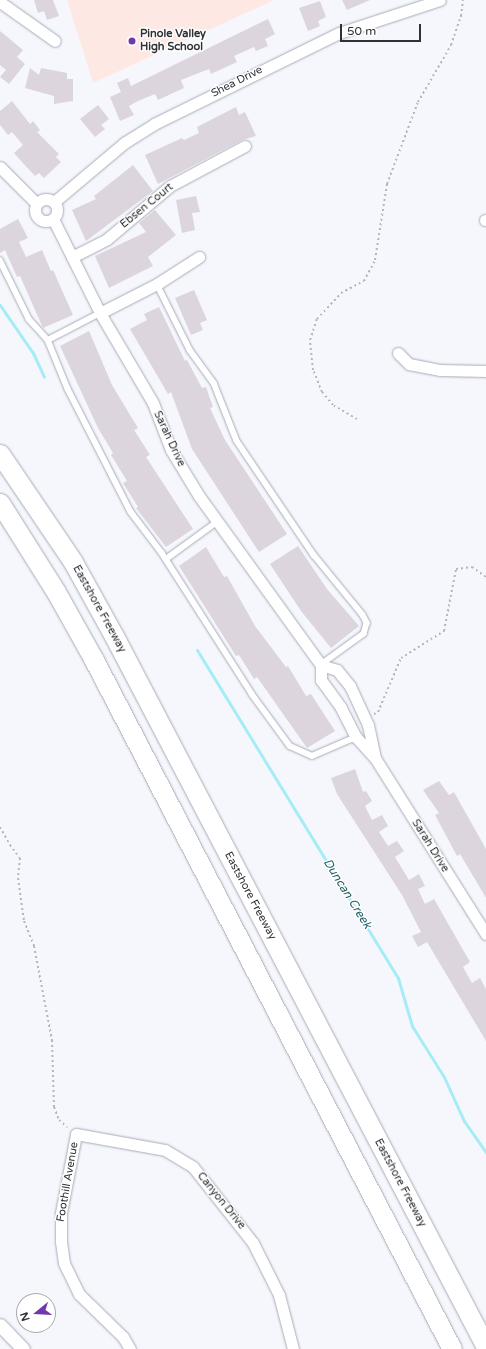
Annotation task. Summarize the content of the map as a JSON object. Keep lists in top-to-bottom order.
{
  "streets": {
    "highway": ["Eastshore Freeway"],
    "street": [
      "Shea Drive",
      "Ebsen Court",
      "Sarah Drive",
      "Foothill Avenue",
      "Canyon Drive"
    ]
  },
  "crossings": [
    ["Shea Drive", "Sarah Drive"],
    ["Ebsen Court", "Sarah Drive"],
    ["Foothill Avenue", "Canyon Drive"]
  ],
  "water": ["Duncan Creek"],
  "places": ["Pinole Valley High School"],
  "scale_bar": "50 m",
  "north": "left"
}
